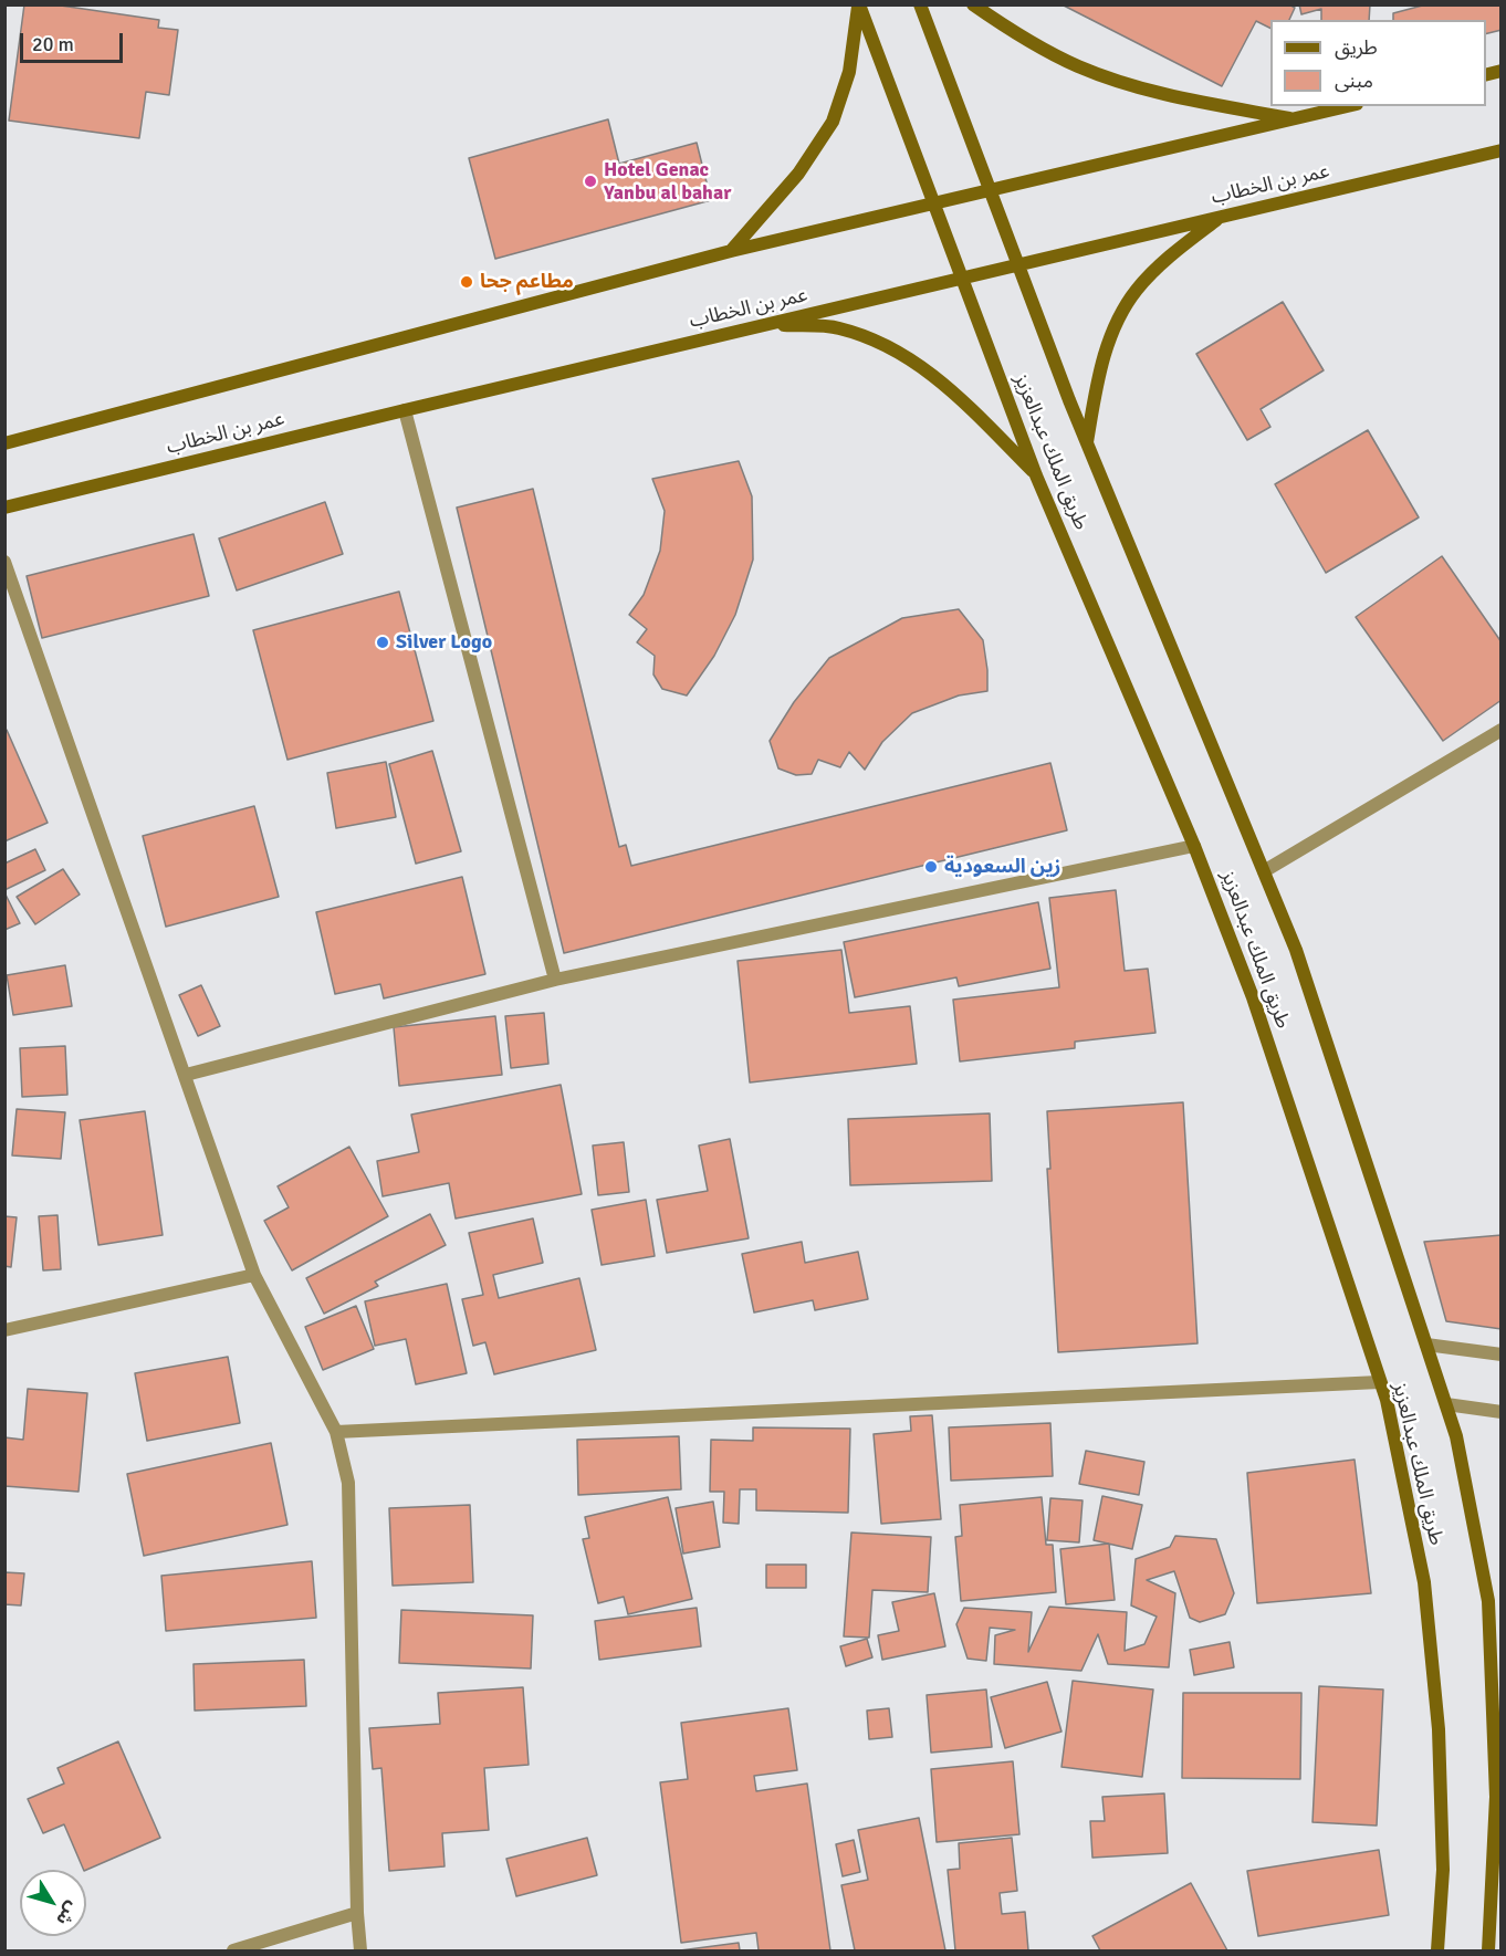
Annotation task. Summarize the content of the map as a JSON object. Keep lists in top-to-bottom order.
{
  "streets": {
    "street": ["عمر بن الخطاب", "طريق الملك عبدالعزيز"]
  },
  "crossings": [
    ["عمر بن الخطاب", "طريق الملك عبدالعزيز"]
  ],
  "places": [
    "Hotel Genac Yanbu al bahar",
    "مطاعم جحا",
    "Silver Logo",
    "زين السعودية"
  ],
  "legend": ["طريق", "مبنى"],
  "scale_bar": "20 m",
  "north": "bottom right"
}
